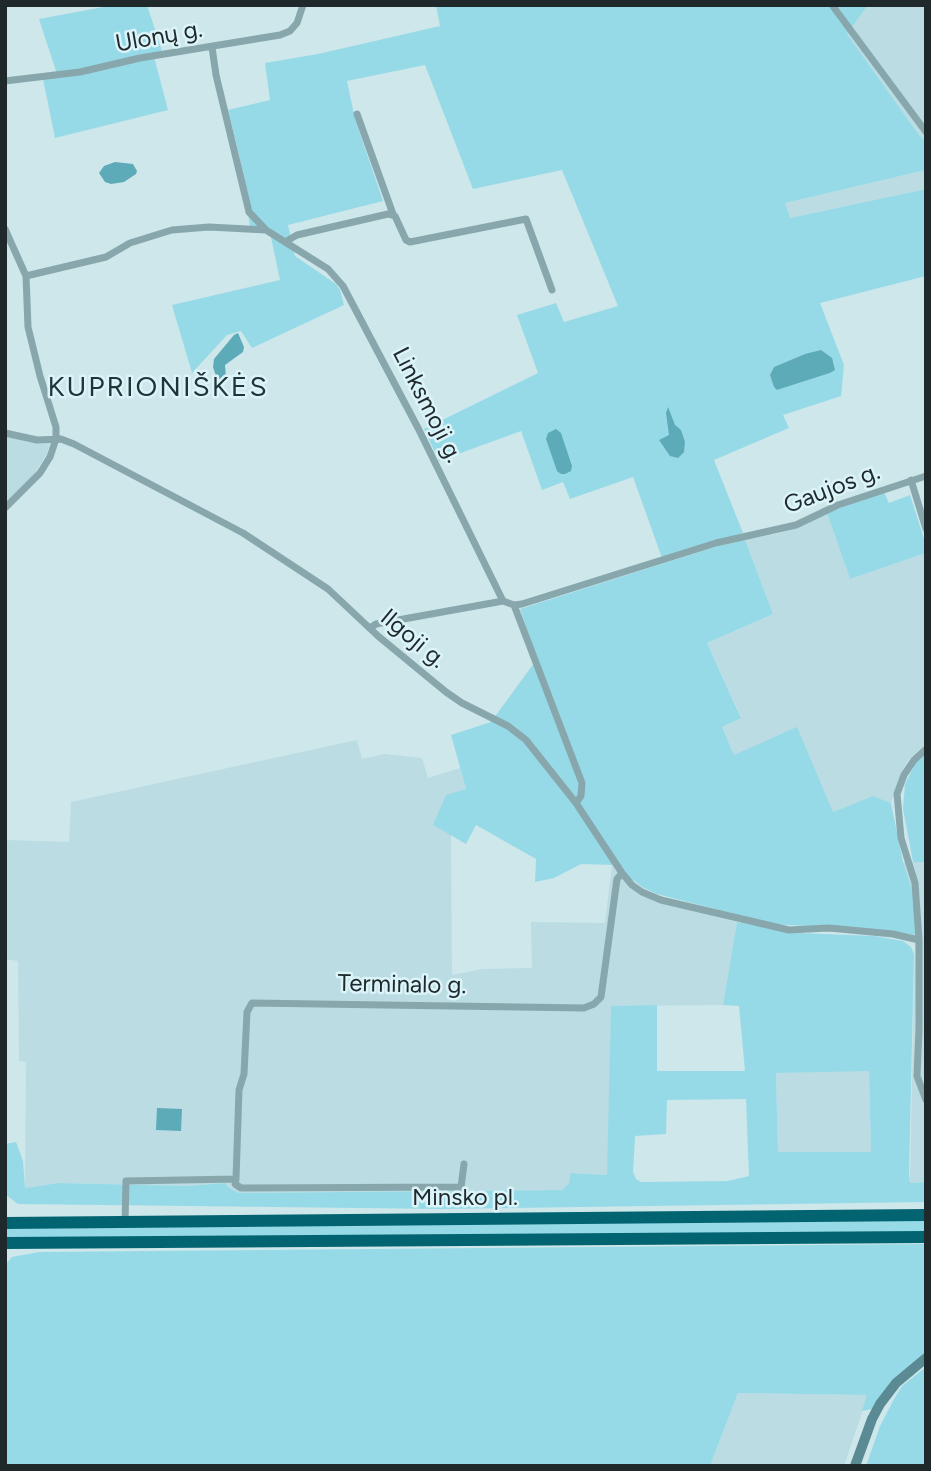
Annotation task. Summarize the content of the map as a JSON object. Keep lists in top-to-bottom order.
{
  "streets": {
    "highway": ["Minsko pl."],
    "street": [
      "Ulonų g.",
      "Linksmoji g.",
      "Gaujos g.",
      "Ilgoji g.",
      "Terminalo g."
    ]
  },
  "crossings": [
    ["Ulonų g.", "Linksmoji g."],
    ["Ilgoji g.", "Terminalo g."]
  ],
  "districts": ["KUPRIONIŠKĖS"]
}
